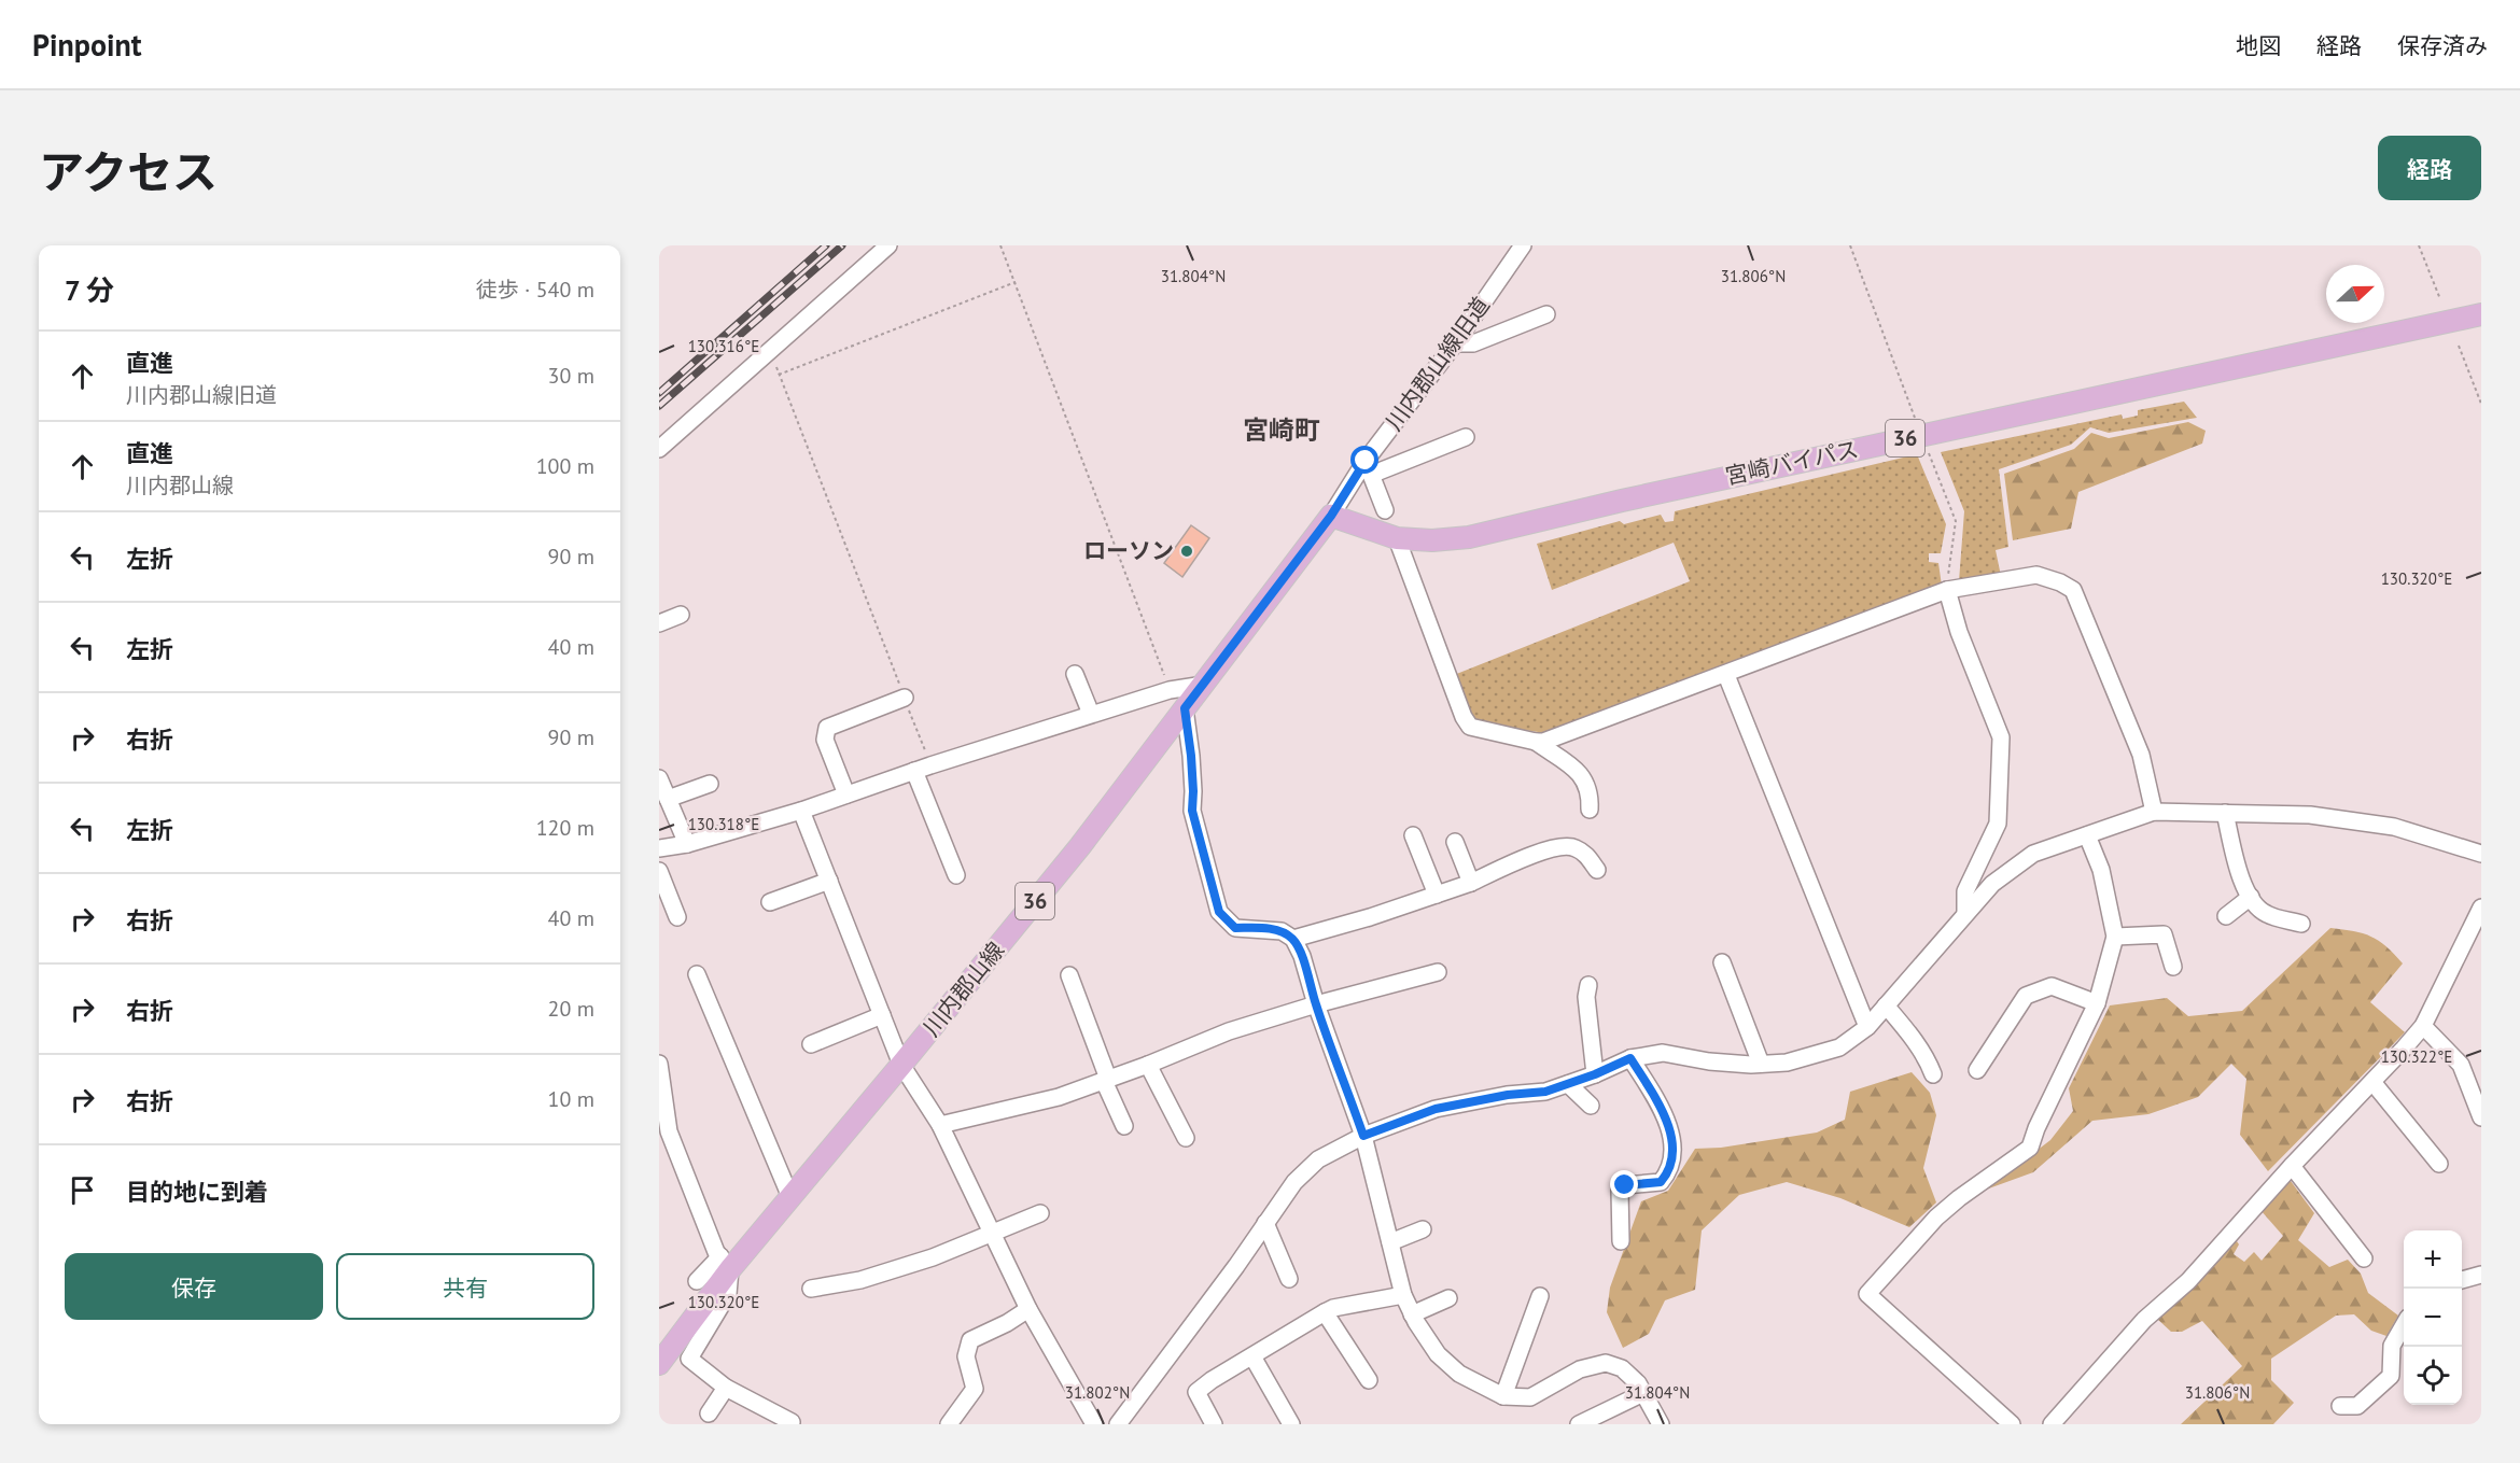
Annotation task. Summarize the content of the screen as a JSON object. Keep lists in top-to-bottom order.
{
  "streets": {
    "main road": ["36", "宮崎バイパス", "川内郡山線"],
    "street": ["川内郡山線旧道"]
  },
  "crossings": [
    ["川内郡山線旧道", "宮崎バイパス"],
    ["川内郡山線旧道", "川内郡山線"],
    ["宮崎バイパス", "川内郡山線"]
  ],
  "districts": ["宮崎町"],
  "places": ["ローソン"],
  "north": "right",
  "page": {
    "header": "Pinpoint",
    "nav": ["地図", "経路", "保存済み"],
    "title": "アクセス",
    "buttons": [
      "経路",
      ["保存", "共有"]
    ],
    "heading": ["7 分", "徒歩 · 540 m"],
    "list": [
      ["直進", "川内郡山線旧道", "30 m"],
      ["直進", "川内郡山線", "100 m"],
      ["左折", "90 m"],
      ["左折", "40 m"],
      ["右折", "90 m"],
      ["左折", "120 m"],
      ["右折", "40 m"],
      ["右折", "20 m"],
      ["右折", "10 m"],
      "目的地に到着"
    ],
    "map_buttons": ["+", "−"]
  },
  "coordinates": [
    "31.804°N",
    "31.806°N",
    "130.316°E",
    "130.320°E",
    "130.318°E",
    "130.322°E",
    "31.802°N"
  ]
}
